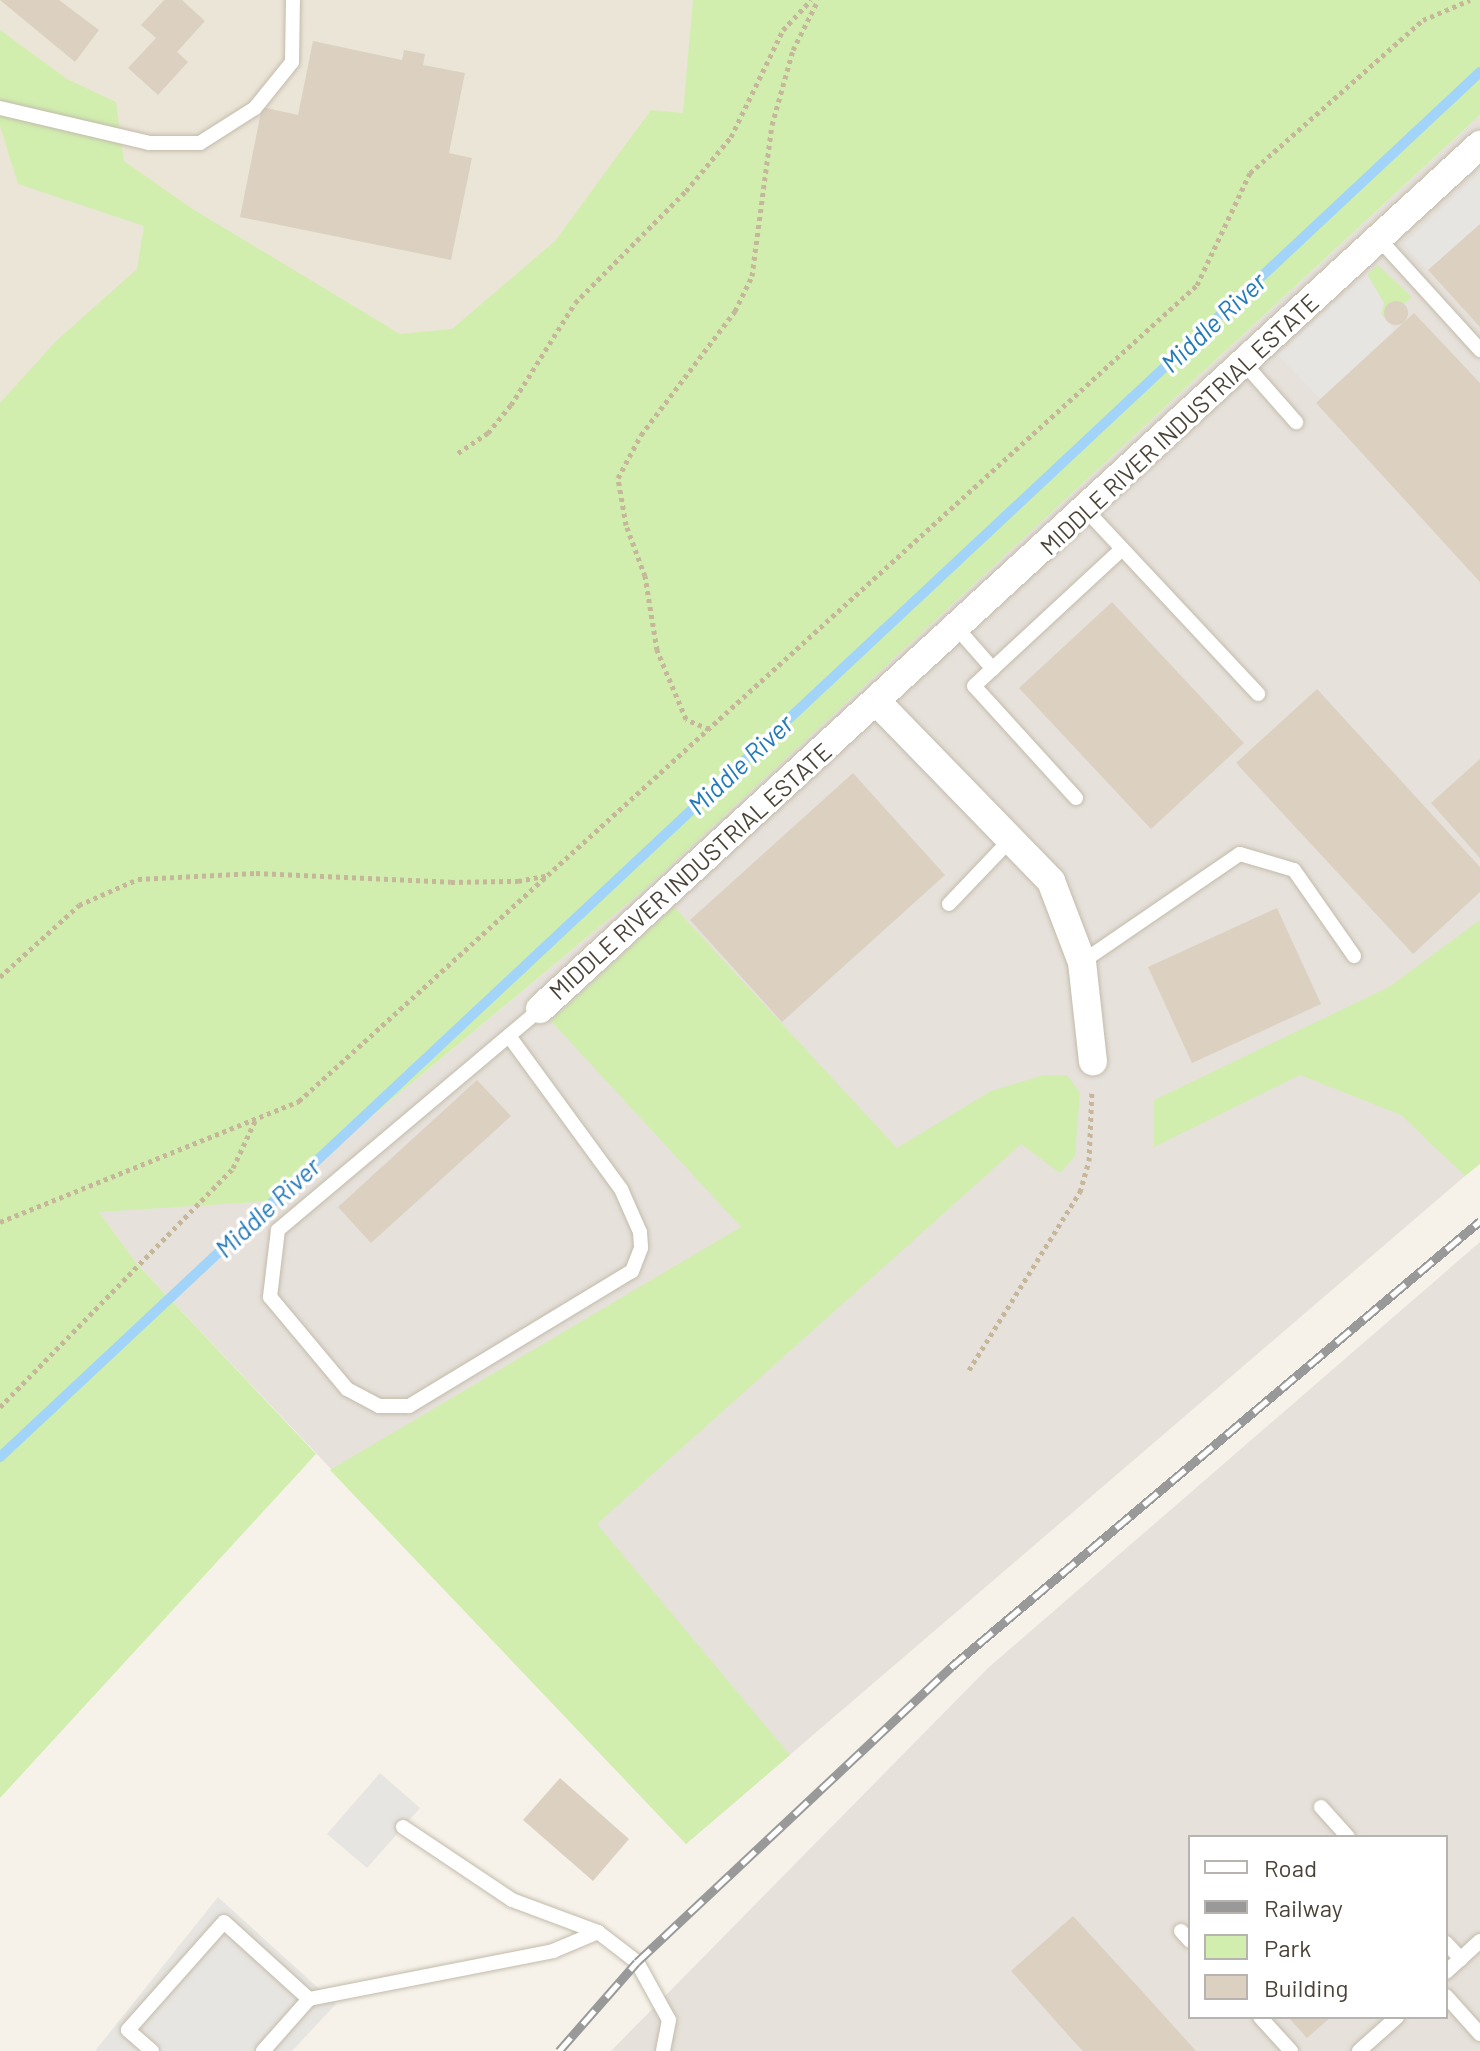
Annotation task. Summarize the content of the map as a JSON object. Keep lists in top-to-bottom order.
{
  "streets": {
    "street": ["MIDDLE RIVER INDUSTRIAL ESTATE"]
  },
  "water": ["Middle River"],
  "legend": [
    "Road",
    "Railway",
    "Park",
    "Building"
  ]
}
